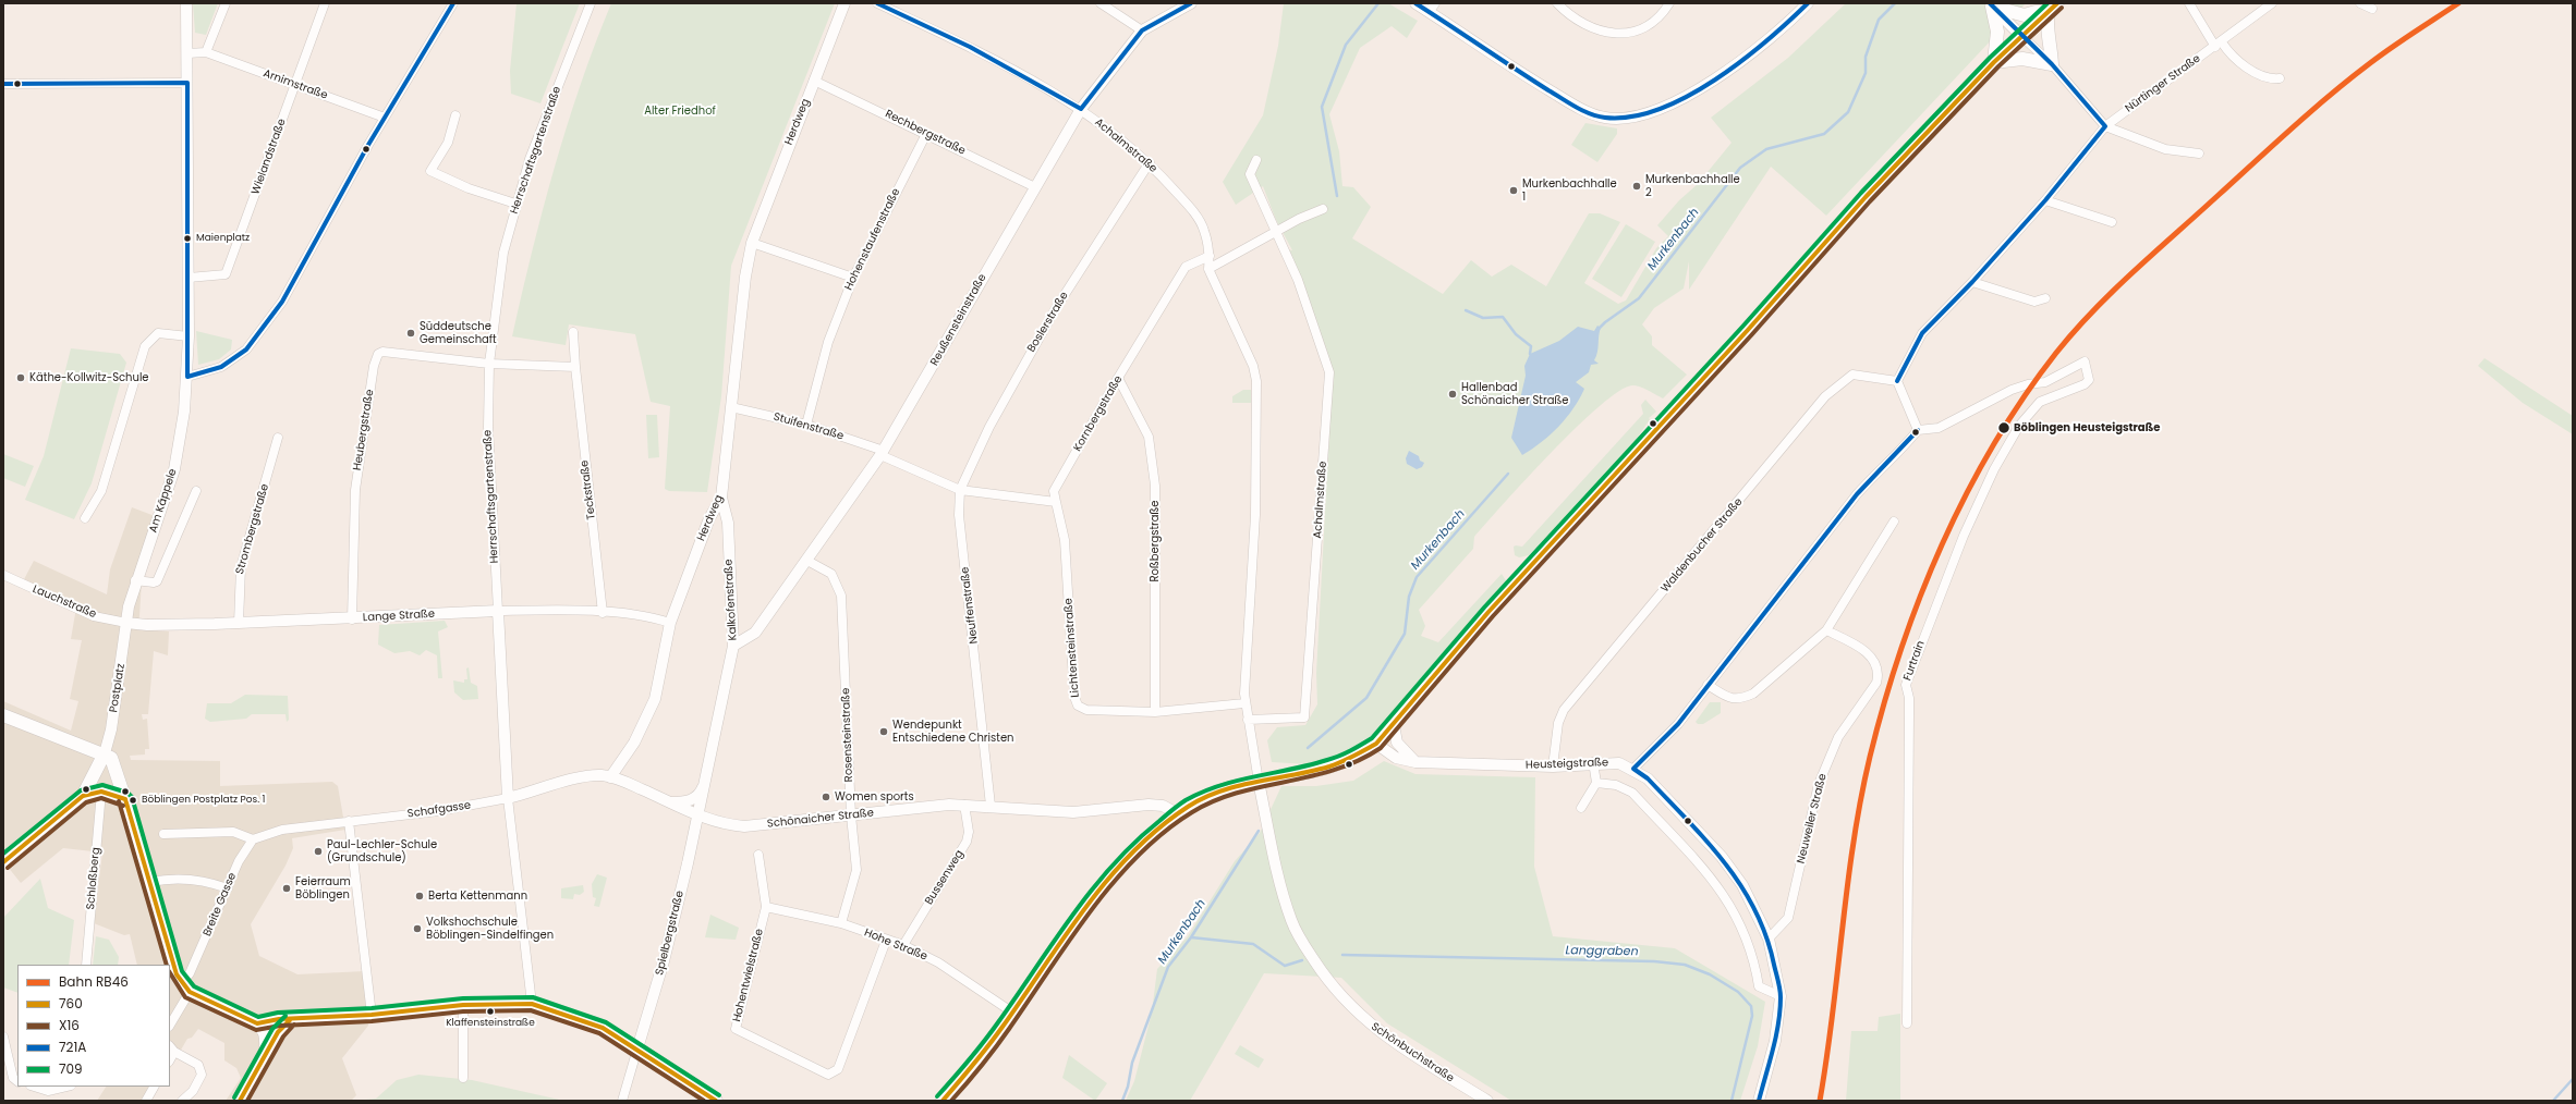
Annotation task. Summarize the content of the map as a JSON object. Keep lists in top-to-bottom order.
{
  "streets": {
    "main road": ["Postplatz"],
    "street": [
      "Nürtinger Straße",
      "Arnimstraße",
      "Herdweg",
      "Rechbergstraße",
      "Achalmstraße",
      "Herrschaftsgartenstraße",
      "Wielandstraße",
      "Hohenstaufenstraße",
      "Reußensteinstraße",
      "Boslerstraße",
      "Kornbergstraße",
      "Stuifenstraße",
      "Heubergstraße",
      "Teckstraße",
      "Am Käppele",
      "Strombergstraße",
      "Roßbergstraße",
      "Waldenbucher Straße",
      "Kalkofenstraße",
      "Lauchstraße",
      "Neuffenstraße",
      "Lange Straße",
      "Lichtensteinstraße",
      "Furtrain",
      "Rosensteinstraße",
      "Heusteigstraße",
      "Schafgasse",
      "Schönaicher Straße",
      "Neuweiler Straße",
      "Bussenweg",
      "Schloßberg",
      "Breite Gasse",
      "Spielbergstraße",
      "Hohe Straße",
      "Hohentwielstraße",
      "Schönbuchstraße"
    ]
  },
  "crossings": [
    ["Nürtinger Straße", "Waldenbucher Straße"],
    ["Arnimstraße", "Wielandstraße"],
    ["Herdweg", "Rechbergstraße"],
    ["Herdweg", "Stuifenstraße"],
    ["Herdweg", "Kalkofenstraße"],
    ["Herdweg", "Lange Straße"],
    ["Herdweg", "Schafgasse"],
    ["Herdweg", "Schönaicher Straße"],
    ["Rechbergstraße", "Hohenstaufenstraße"],
    ["Rechbergstraße", "Reußensteinstraße"],
    ["Achalmstraße", "Reußensteinstraße"],
    ["Achalmstraße", "Boslerstraße"],
    ["Achalmstraße", "Kornbergstraße"],
    ["Achalmstraße", "Lichtensteinstraße"],
    ["Achalmstraße", "Schönbuchstraße"],
    ["Herrschaftsgartenstraße", "Heubergstraße"],
    ["Herrschaftsgartenstraße", "Lange Straße"],
    ["Herrschaftsgartenstraße", "Schafgasse"],
    ["Wielandstraße", "Am Käppele"],
    ["Hohenstaufenstraße", "Stuifenstraße"],
    ["Reußensteinstraße", "Stuifenstraße"],
    ["Reußensteinstraße", "Kalkofenstraße"],
    ["Reußensteinstraße", "Rosensteinstraße"],
    ["Boslerstraße", "Neuffenstraße"],
    ["Kornbergstraße", "Roßbergstraße"],
    ["Kornbergstraße", "Lichtensteinstraße"],
    ["Heubergstraße", "Lange Straße"],
    ["Teckstraße", "Lange Straße"],
    ["Am Käppele", "Lauchstraße"],
    ["Am Käppele", "Lange Straße"],
    ["Am Käppele", "Postplatz"],
    ["Strombergstraße", "Lange Straße"],
    ["Roßbergstraße", "Lichtensteinstraße"],
    ["Waldenbucher Straße", "Heusteigstraße"],
    ["Kalkofenstraße", "Schönaicher Straße"],
    ["Kalkofenstraße", "Spielbergstraße"],
    ["Lauchstraße", "Lange Straße"],
    ["Lauchstraße", "Postplatz"],
    ["Neuffenstraße", "Schönaicher Straße"],
    ["Lange Straße", "Postplatz"],
    ["Rosensteinstraße", "Schönaicher Straße"],
    ["Rosensteinstraße", "Hohe Straße"],
    ["Schafgasse", "Schönaicher Straße"],
    ["Schafgasse", "Breite Gasse"],
    ["Schönaicher Straße", "Bussenweg"],
    ["Schönaicher Straße", "Spielbergstraße"],
    ["Bussenweg", "Hohe Straße"],
    ["Hohe Straße", "Hohentwielstraße"]
  ],
  "water": ["Murkenbach", "Langgraben"],
  "parks": ["Alter Friedhof"],
  "places": [
    "Murkenbachhalle 2",
    "Murkenbachhalle 1",
    "Maienplatz",
    "Süddeutsche Gemeinschaft",
    "Käthe-Kollwitz-Schule",
    "Hallenbad Schönaicher Straße",
    "Böblingen Heusteigstraße",
    "Wendepunkt Entschiedene Christen",
    "Women sports",
    "Böblingen Postplatz Pos. 1",
    "Paul-Lechler-Schule (Grundschule)",
    "Feierraum Böblingen",
    "Berta Kettenmann",
    "Volkshochschule Böblingen-Sindelfingen",
    "Klaffensteinstraße"
  ],
  "lines": [
    "rail line RB46",
    "transit line 760",
    "transit line 721A",
    "transit line 709",
    "transit line X16"
  ],
  "legend": [
    "Bahn RB46",
    "760",
    "X16",
    "721A",
    "709"
  ]
}
